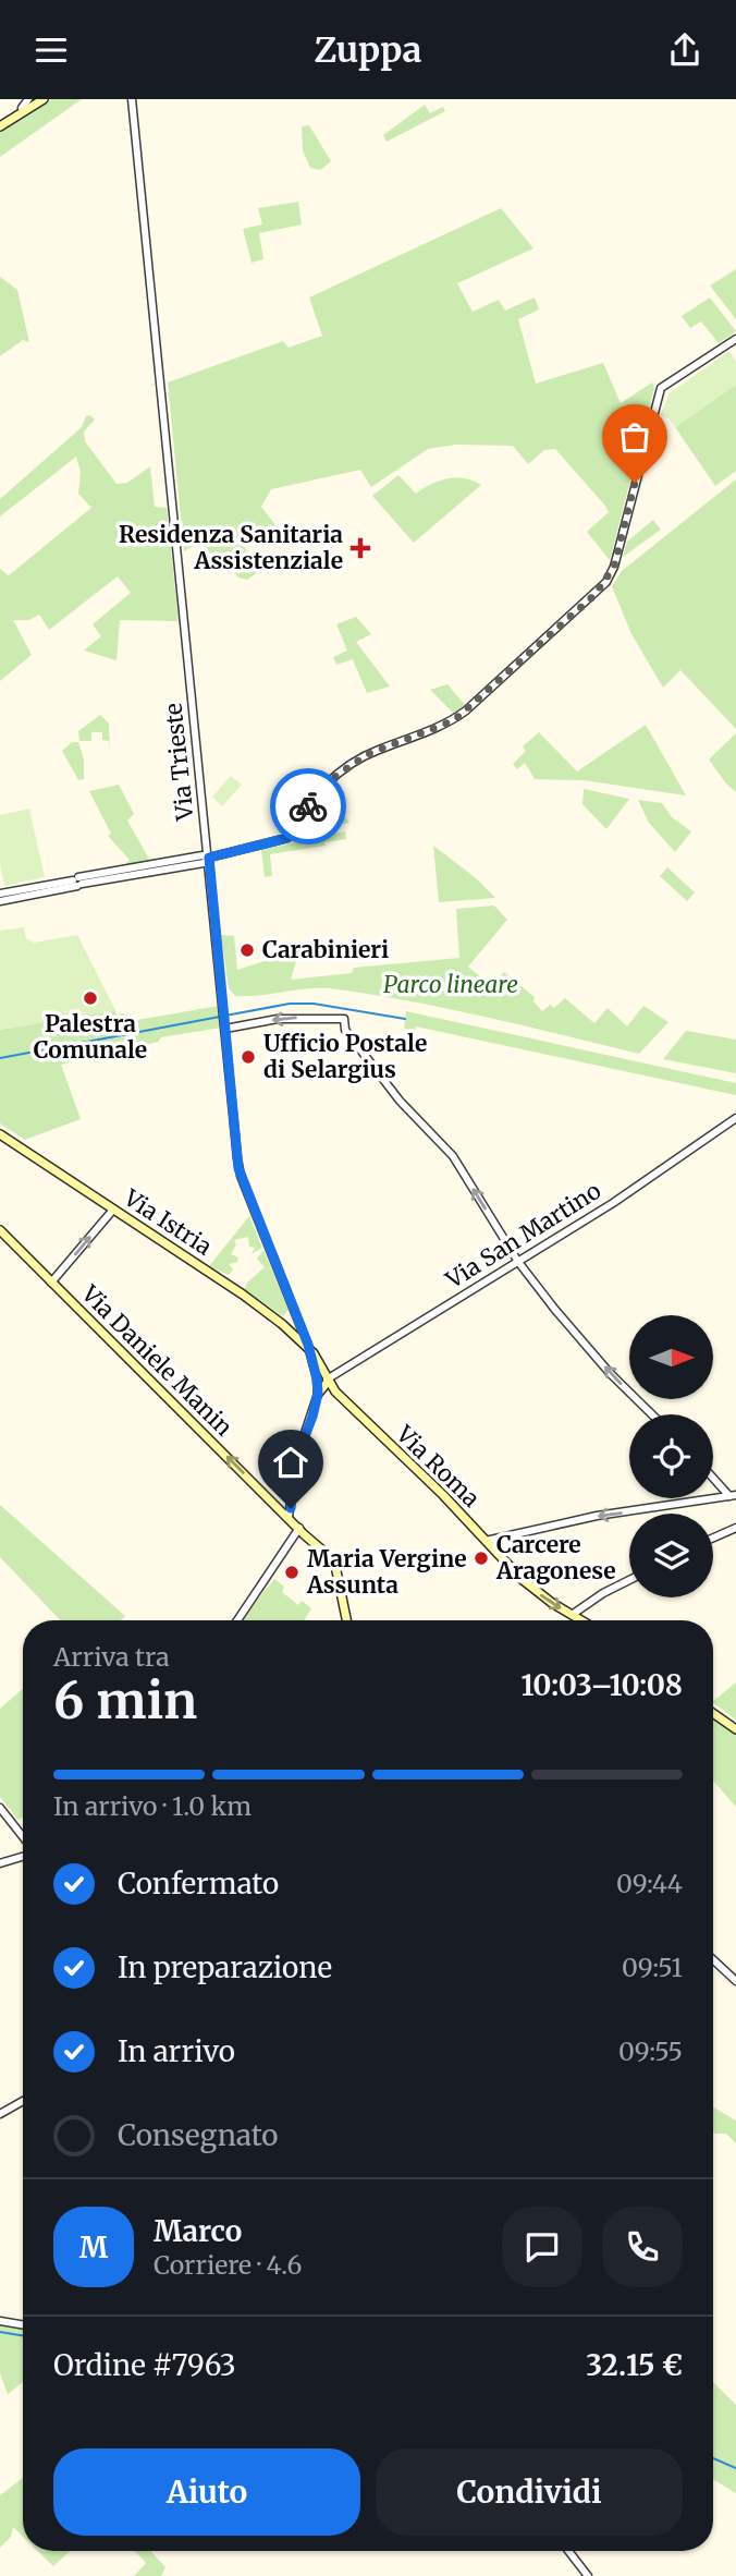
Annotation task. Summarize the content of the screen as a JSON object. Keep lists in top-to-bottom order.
{
  "streets": {
    "main road": ["Via Istria", "Via Daniele Manin", "Via Roma"],
    "street": ["Via Trieste", "Via San Martino"]
  },
  "crossings": [
    ["Via Trieste", "Via Istria"],
    ["Via Trieste", "Via Roma"],
    ["Via Istria", "Via Roma"],
    ["Via San Martino", "Via Roma"]
  ],
  "one_way": ["Via Daniele Manin"],
  "parks": ["Parco lineare"],
  "places": {
    "health": ["Residenza Sanitaria Assistenziale"],
    "other": [
      "Carabinieri",
      "Palestra Comunale",
      "Ufficio Postale di Selargius",
      "Carcere Aragonese",
      "Maria Vergine Assunta"
    ]
  },
  "north": "right",
  "page": {
    "header": "Zuppa",
    "heading": ["6 min", "Arriva tra", "10:03–10:08"],
    "panel": [
      "Marco",
      "Corriere · 4.6",
      "Ordine #7963",
      "32.15 €"
    ],
    "bar": "In arrivo · 1.0 km",
    "list": [
      ["Confermato", "09:44"],
      ["In preparazione", "09:51"],
      ["In arrivo", "09:55"],
      "Consegnato"
    ],
    "round": "M",
    "buttons": ["Aiuto", "Condividi"]
  }
}
